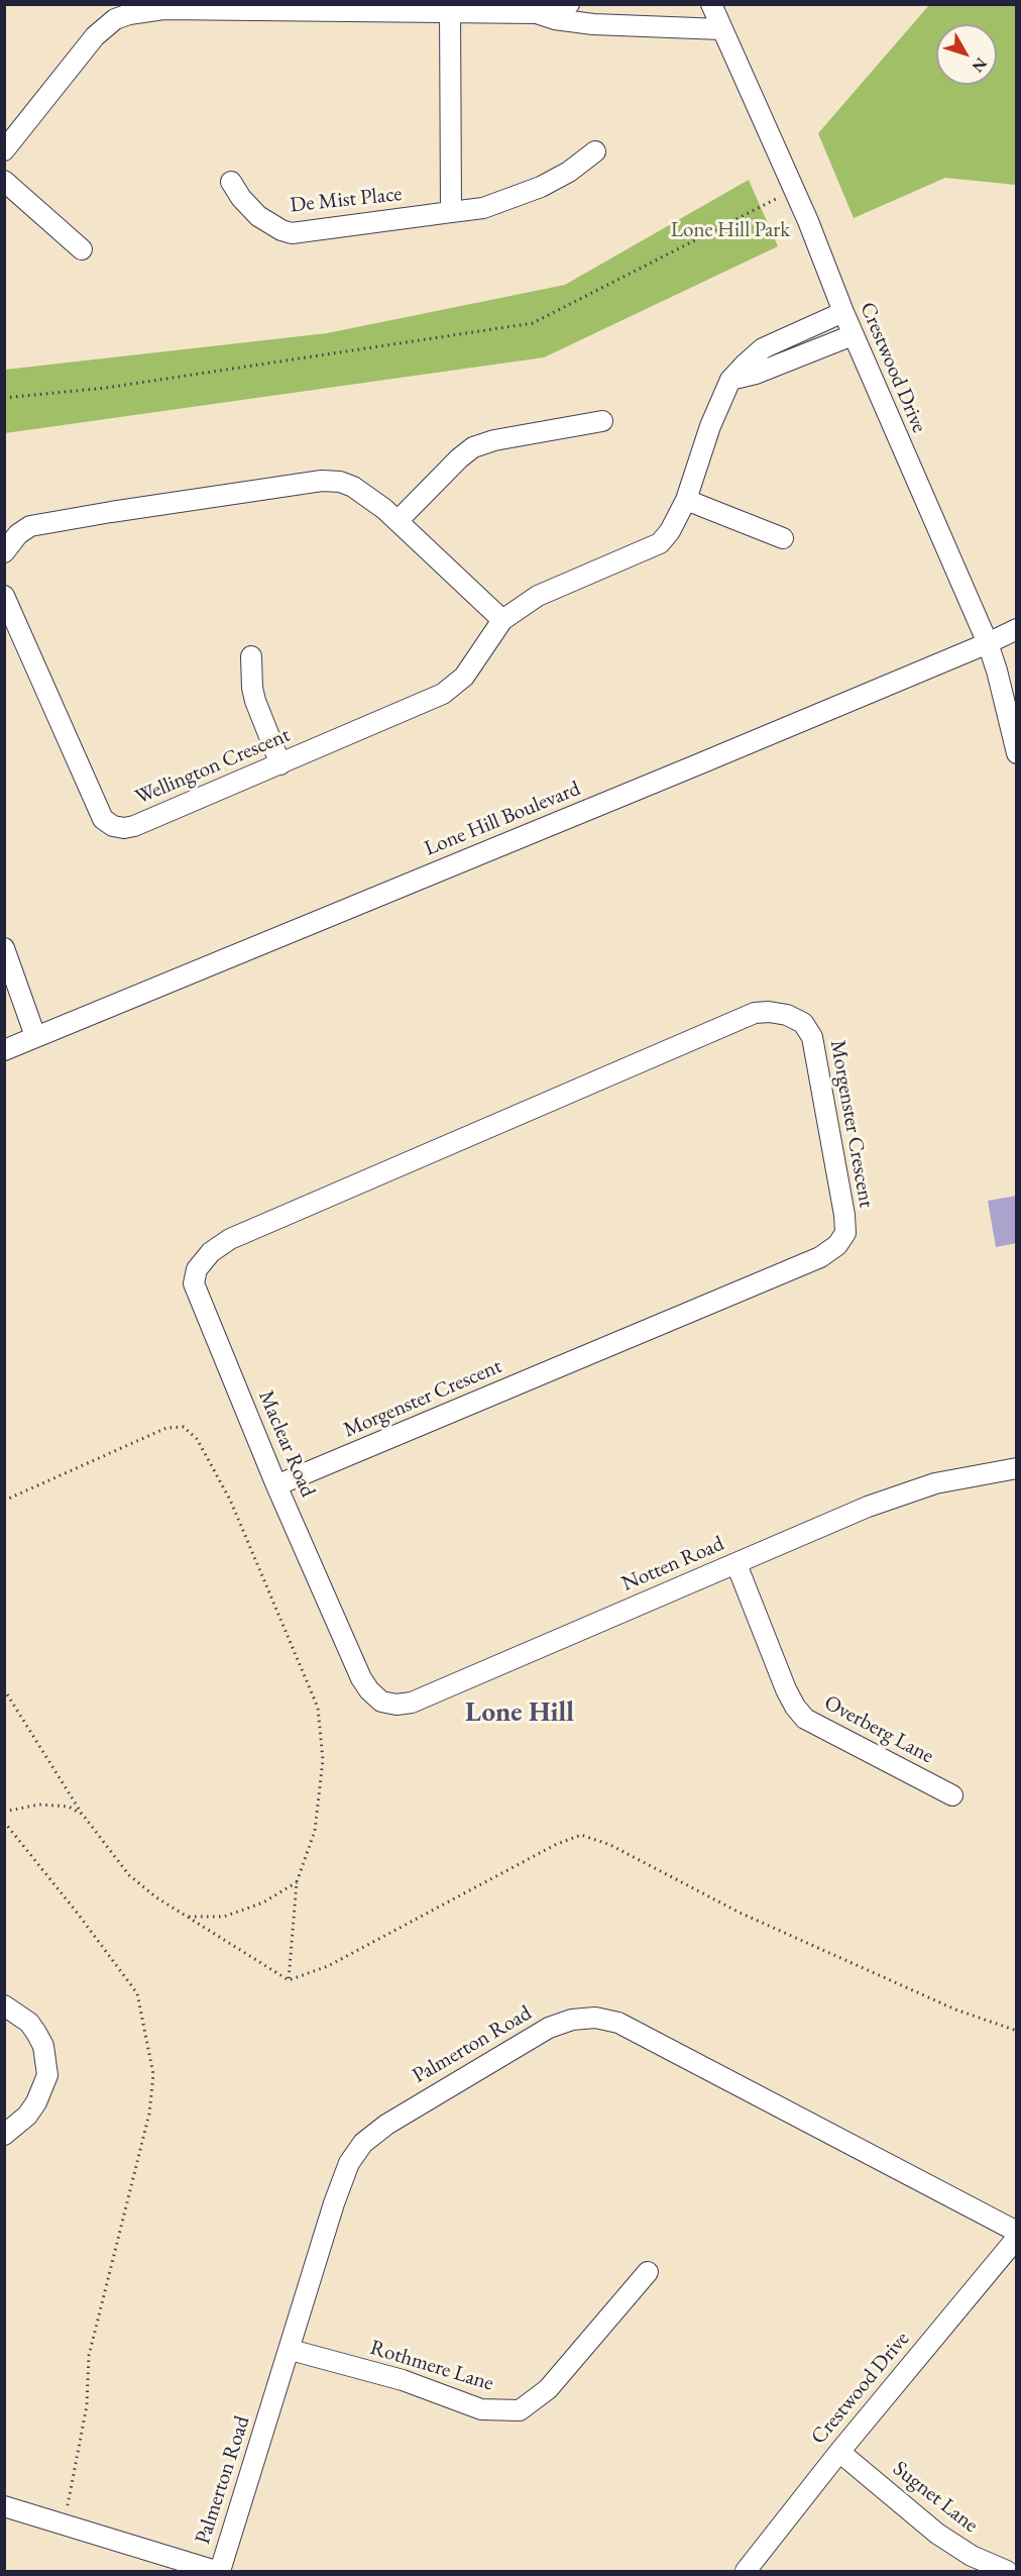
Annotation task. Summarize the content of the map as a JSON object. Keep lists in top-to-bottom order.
{
  "streets": {
    "street": [
      "De Mist Place",
      "Crestwood Drive",
      "Wellington Crescent",
      "Lone Hill Boulevard",
      "Morgenster Crescent",
      "Maclear Road",
      "Notten Road",
      "Overberg Lane",
      "Palmerton Road",
      "Rothmere Lane",
      "Sugnet Lane"
    ]
  },
  "crossings": [
    ["Crestwood Drive", "Wellington Crescent"],
    ["Crestwood Drive", "Lone Hill Boulevard"],
    ["Crestwood Drive", "Sugnet Lane"],
    ["Morgenster Crescent", "Maclear Road"],
    ["Maclear Road", "Notten Road"],
    ["Notten Road", "Overberg Lane"],
    ["Palmerton Road", "Rothmere Lane"]
  ],
  "districts": ["Lone Hill"],
  "parks": ["Lone Hill Park"],
  "north": "bottom right"
}
